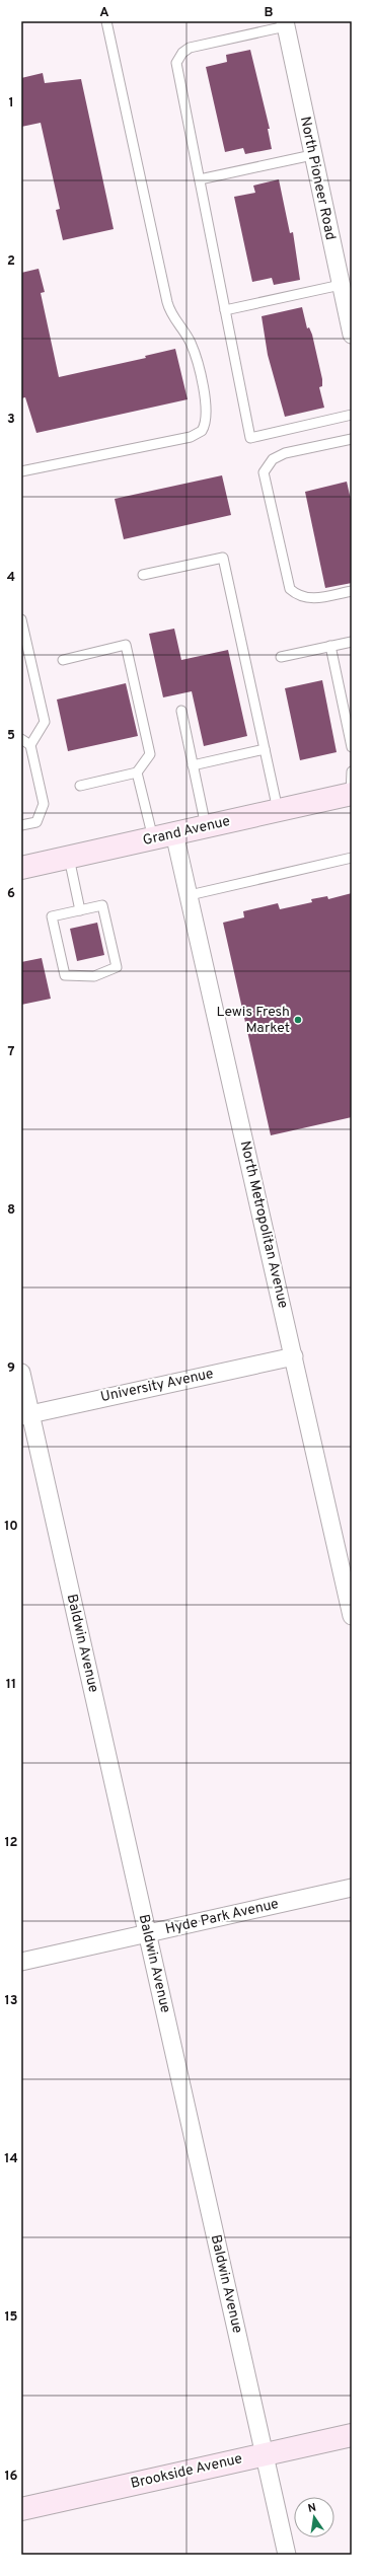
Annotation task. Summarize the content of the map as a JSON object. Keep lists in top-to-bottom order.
{
  "streets": {
    "main road": ["Grand Avenue", "Brookside Avenue"],
    "street": [
      "North Pioneer Road",
      "North Metropolitan Avenue",
      "University Avenue",
      "Baldwin Avenue",
      "Hyde Park Avenue"
    ]
  },
  "crossings": [
    ["Grand Avenue", "North Metropolitan Avenue"],
    ["North Metropolitan Avenue", "University Avenue"],
    ["University Avenue", "Baldwin Avenue"],
    ["Baldwin Avenue", "Hyde Park Avenue"],
    ["Baldwin Avenue", "Brookside Avenue"]
  ],
  "places": ["Lewis Fresh Market"],
  "north": "top",
  "grid": {
    "columns": ["A", "B"],
    "rows": [
      "1",
      "2",
      "3",
      "4",
      "5",
      "6",
      "7",
      "8",
      "9",
      "10",
      "11",
      "12",
      "13",
      "14",
      "15",
      "16"
    ]
  }
}
